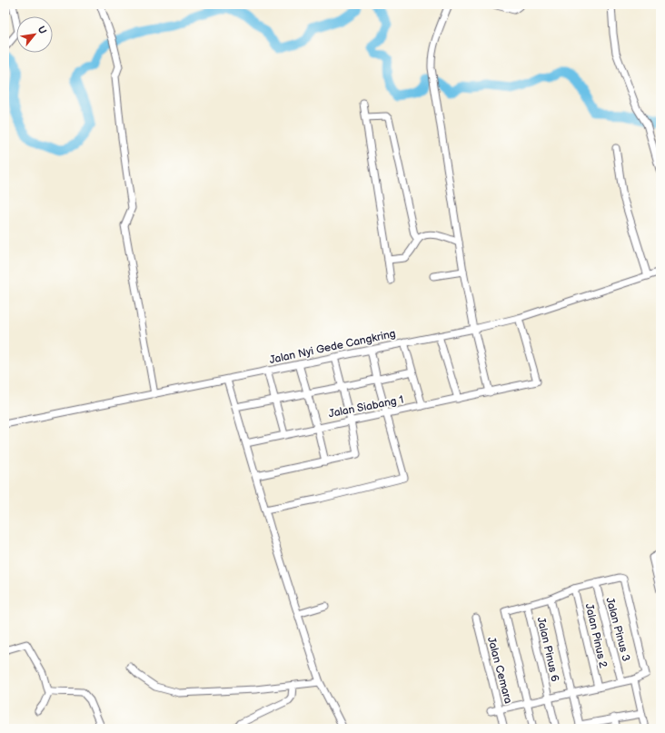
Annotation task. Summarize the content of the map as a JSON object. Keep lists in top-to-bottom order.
{
  "streets": {
    "street": [
      "Jalan Nyi Gede Cangkring",
      "Jalan Siabang 1",
      "Jalan Pinus 3",
      "Jalan Pinus 2",
      "Jalan Pinus 6",
      "Jalan Cemara"
    ]
  },
  "crossings": [
    ["Jalan Nyi Gede Cangkring", "Jalan Siabang 1"]
  ],
  "north": "top right"
}
